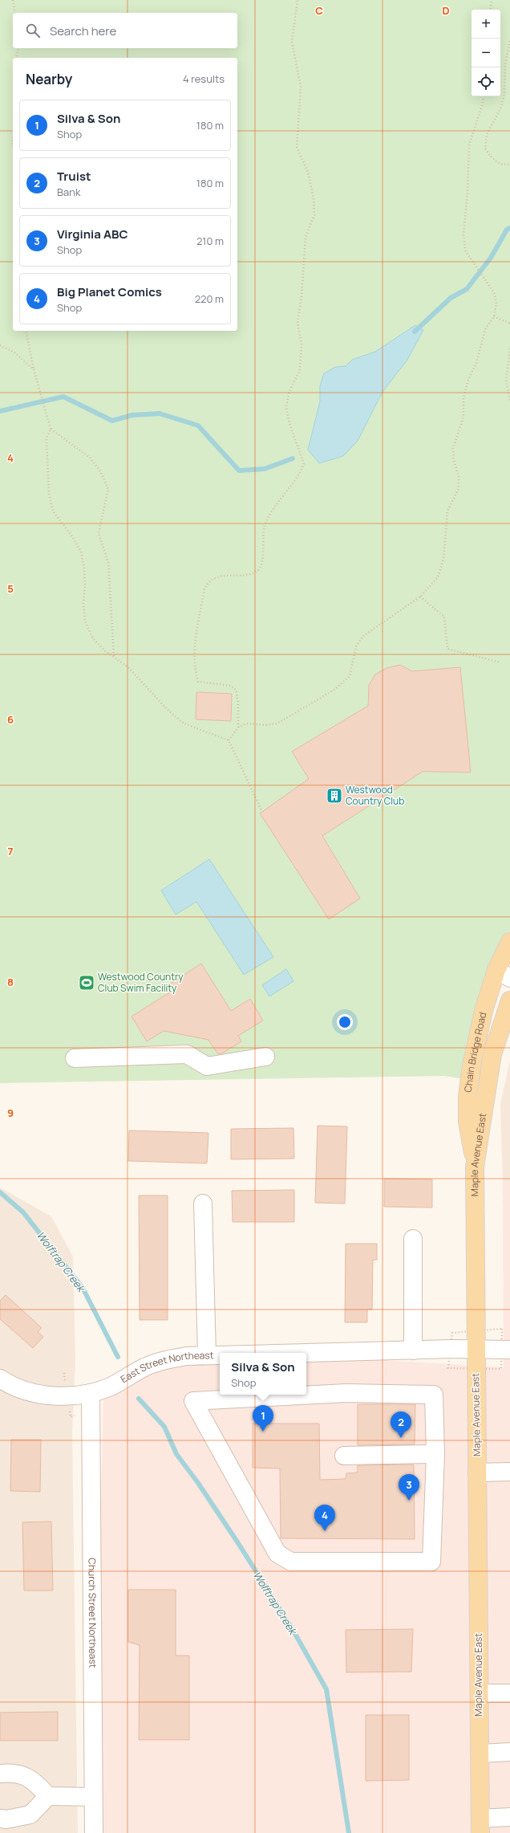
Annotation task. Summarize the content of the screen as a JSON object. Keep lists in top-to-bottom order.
{
  "streets": {
    "main road": ["Chain Bridge Road", "Maple Avenue East"],
    "street": ["East Street Northeast", "Church Street Northeast"]
  },
  "crossings": [
    ["Chain Bridge Road", "Maple Avenue East"],
    ["Maple Avenue East", "East Street Northeast"],
    ["East Street Northeast", "Church Street Northeast"]
  ],
  "water": ["Wolftrap Creek"],
  "places": {
    "building": ["Westwood Country Club"],
    "sports": ["Westwood Country Club Swim Facility"]
  },
  "page": {
    "map_buttons": ["+", "−"],
    "search": "Search here",
    "heading": ["Nearby", "4 results"],
    "list": [
      {
        "mark": "1",
        "name": "Silva & Son",
        "note": "Shop",
        "value": "180 m"
      },
      {
        "mark": "2",
        "name": "Truist",
        "note": "Bank",
        "value": "180 m"
      },
      {
        "mark": "3",
        "name": "Virginia ABC",
        "note": "Shop",
        "value": "210 m"
      },
      {
        "mark": "4",
        "name": "Big Planet Comics",
        "note": "Shop",
        "value": "220 m"
      }
    ],
    "popup": ["Silva & Son", "Shop"],
    "pins": [
      "1",
      "2",
      "3",
      "4"
    ]
  },
  "grid": {
    "columns": ["C", "D"],
    "rows": [
      "4",
      "5",
      "6",
      "7",
      "8",
      "9"
    ]
  }
}
